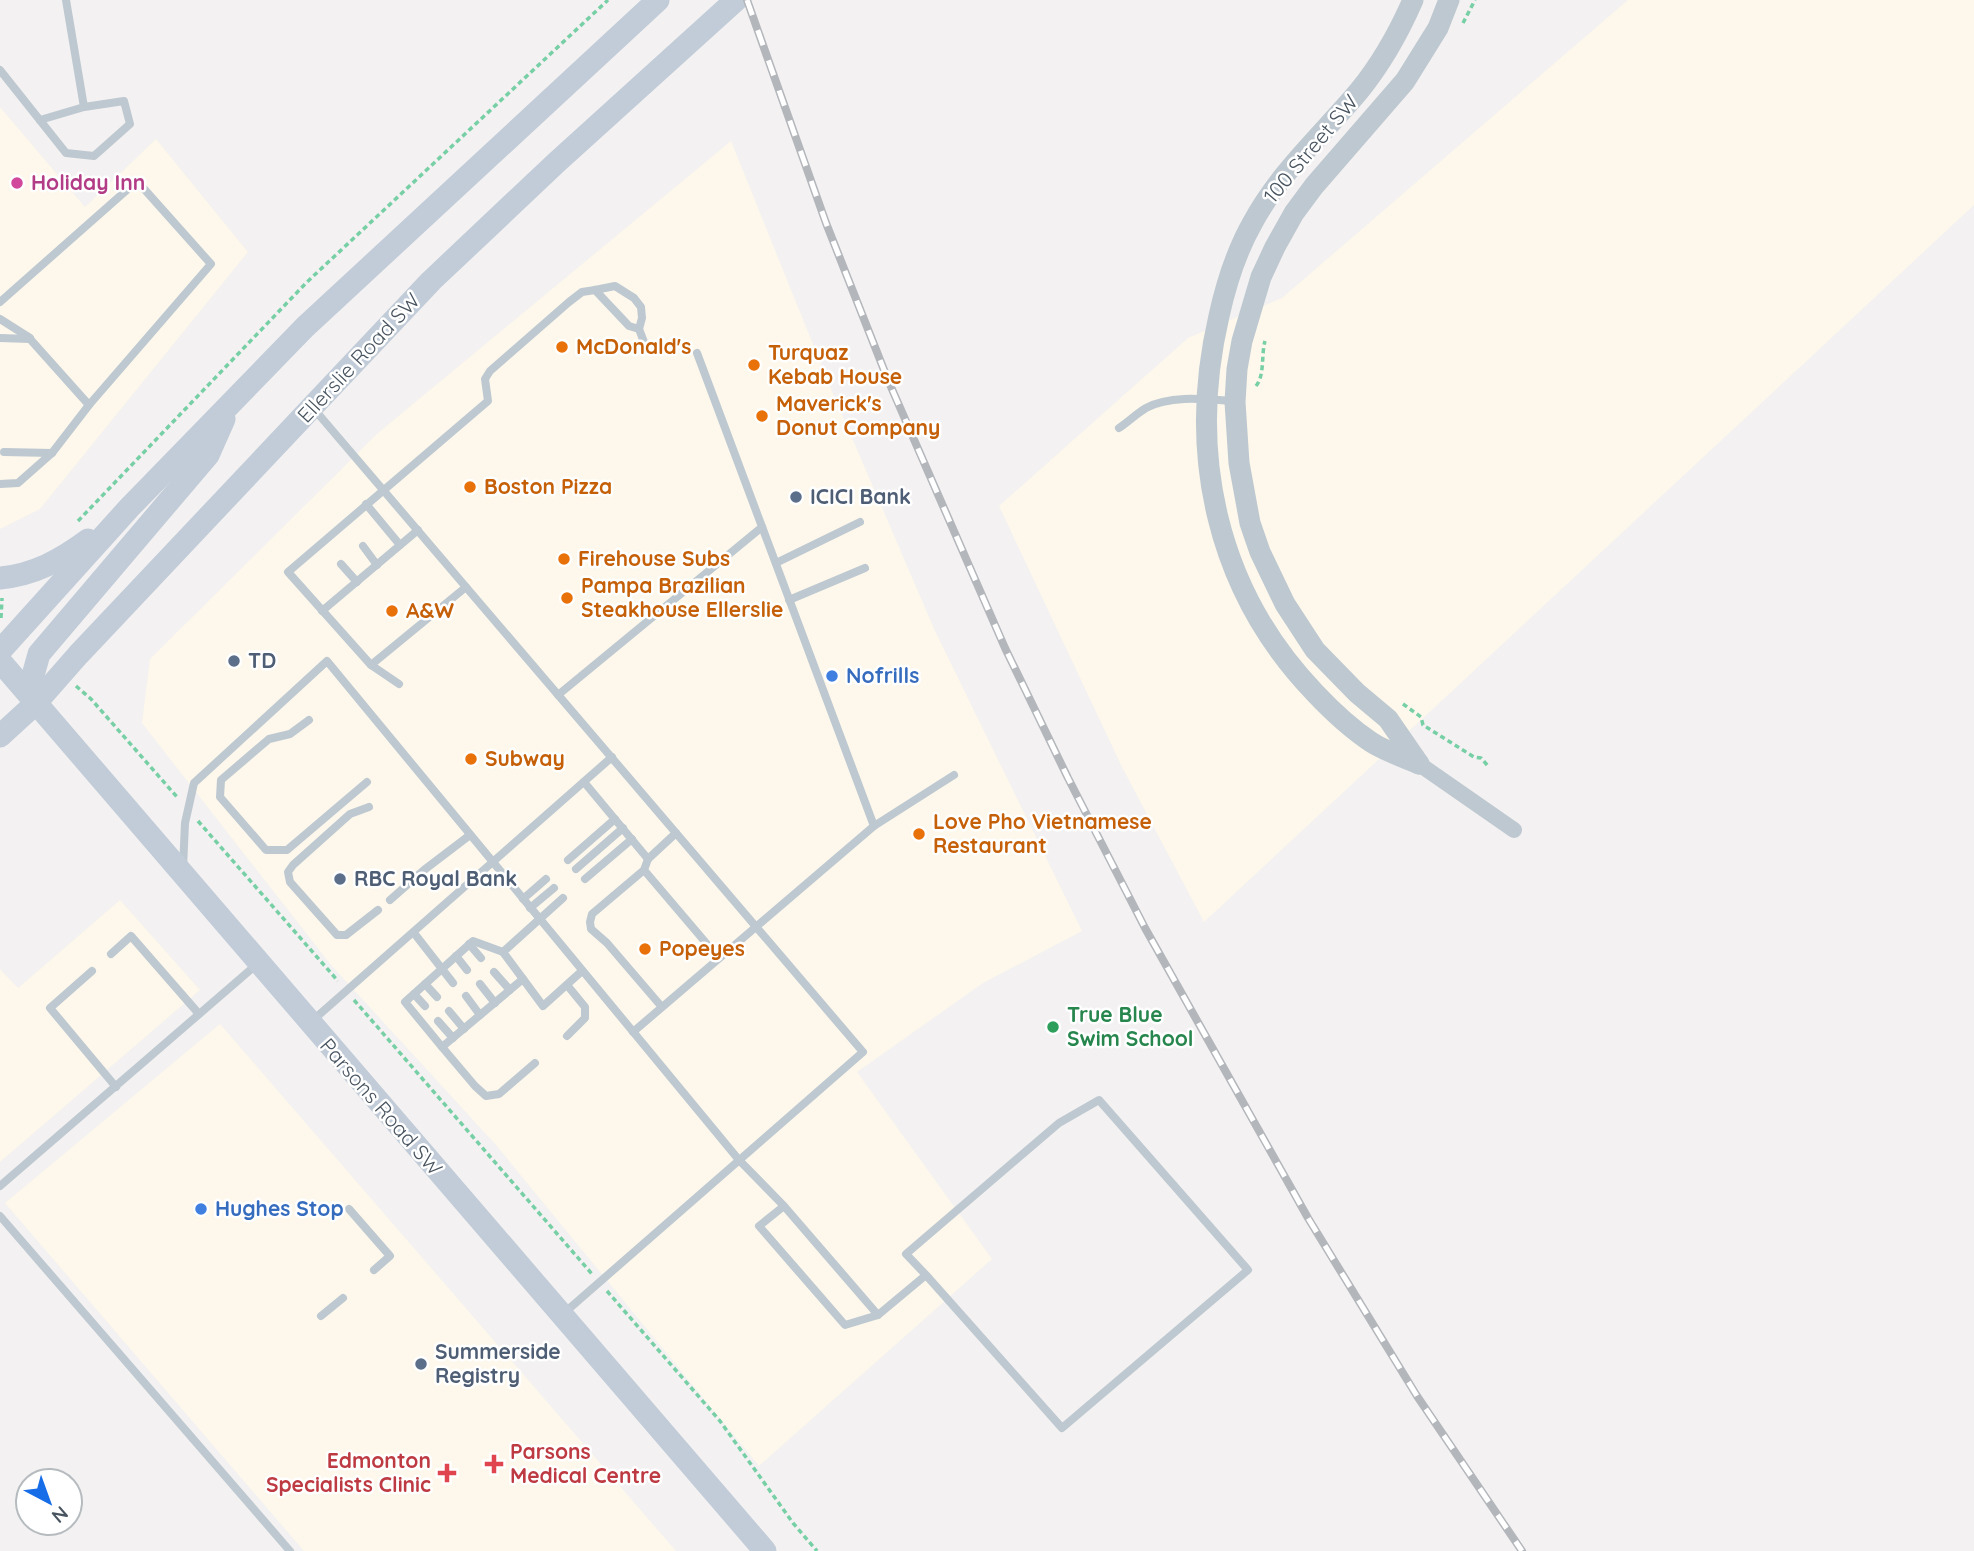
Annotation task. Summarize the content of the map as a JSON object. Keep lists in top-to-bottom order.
{
  "streets": {
    "main road": ["Ellerslie Road SW", "Parsons Road SW"],
    "street": ["100 Street SW"]
  },
  "crossings": [
    ["Ellerslie Road SW", "Parsons Road SW"]
  ],
  "places": {
    "other": [
      "Holiday Inn",
      "McDonald's",
      "Turquaz Kebab House",
      "Maverick's Donut Company",
      "Boston Pizza",
      "ICICI Bank",
      "Firehouse Subs",
      "Pampa Brazilian Steakhouse Ellerslie",
      "A&W",
      "TD",
      "Nofrills",
      "Subway",
      "Love Pho Vietnamese Restaurant",
      "RBC Royal Bank",
      "Popeyes",
      "True Blue Swim School",
      "Hughes Stop",
      "Summerside Registry"
    ],
    "health": ["Parsons Medical Centre", "Edmonton Specialists Clinic"]
  },
  "north": "bottom right"
}
